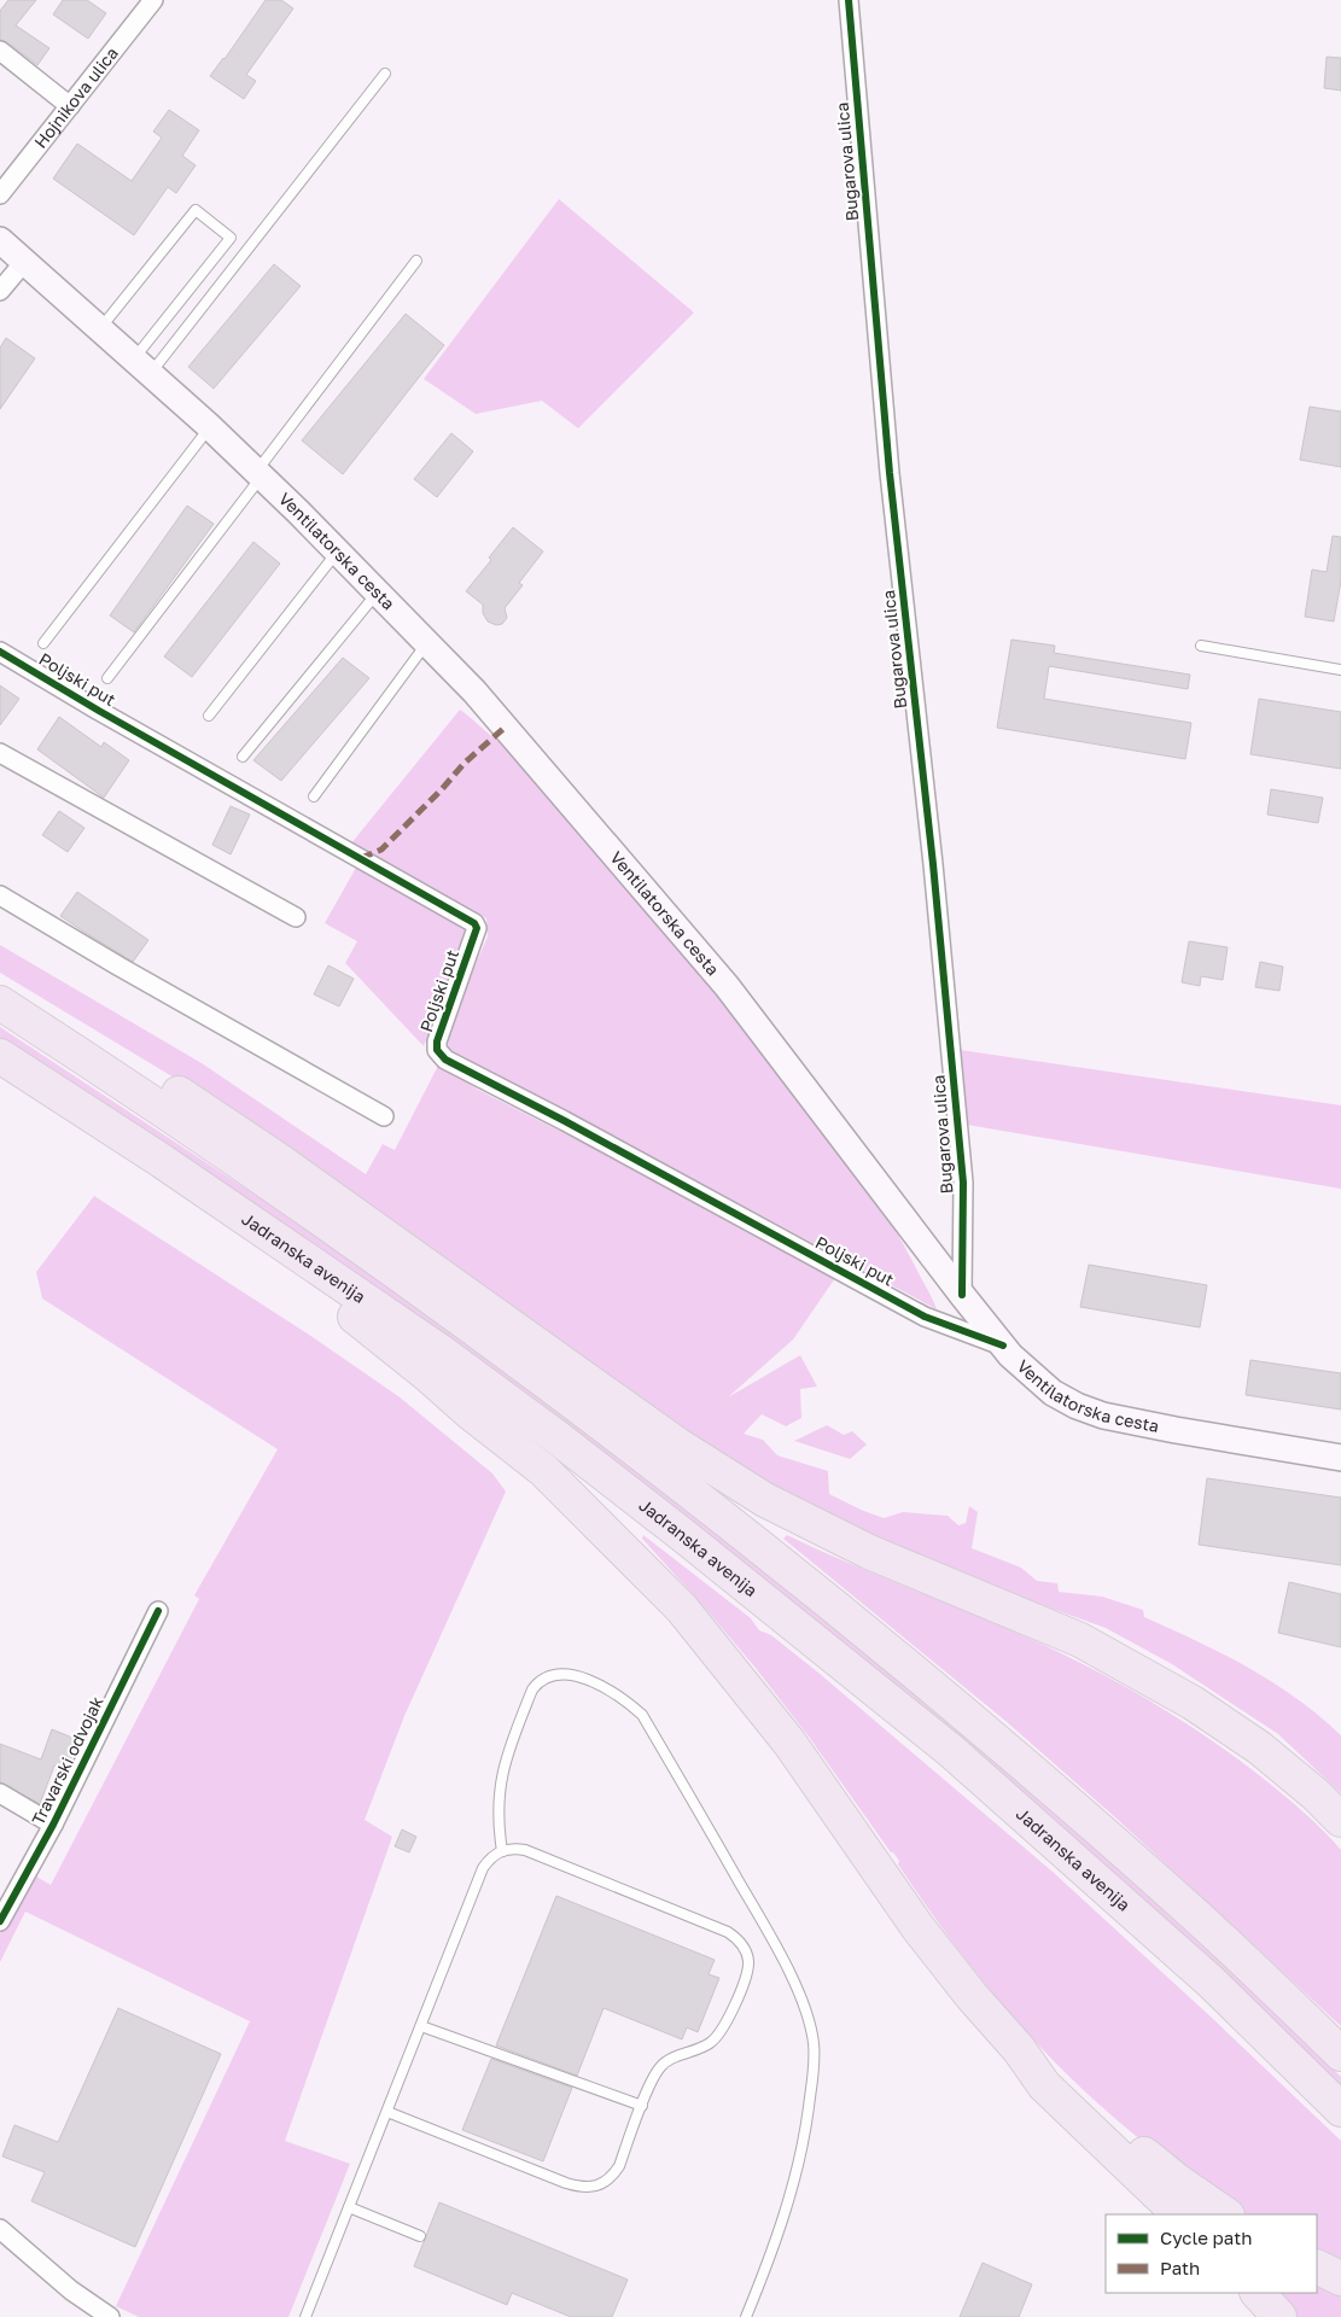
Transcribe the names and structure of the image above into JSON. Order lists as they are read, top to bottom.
{
  "streets": {
    "highway": ["Jadranska avenija"],
    "main road": ["Ventilatorska cesta"],
    "street": [
      "Hojnikova ulica",
      "Bugarova ulica",
      "Poljski put",
      "Travarski odvojak"
    ]
  },
  "crossings": [
    ["Bugarova ulica", "Ventilatorska cesta"],
    ["Ventilatorska cesta", "Poljski put"]
  ],
  "legend": ["Cycle path", "Path"]
}
